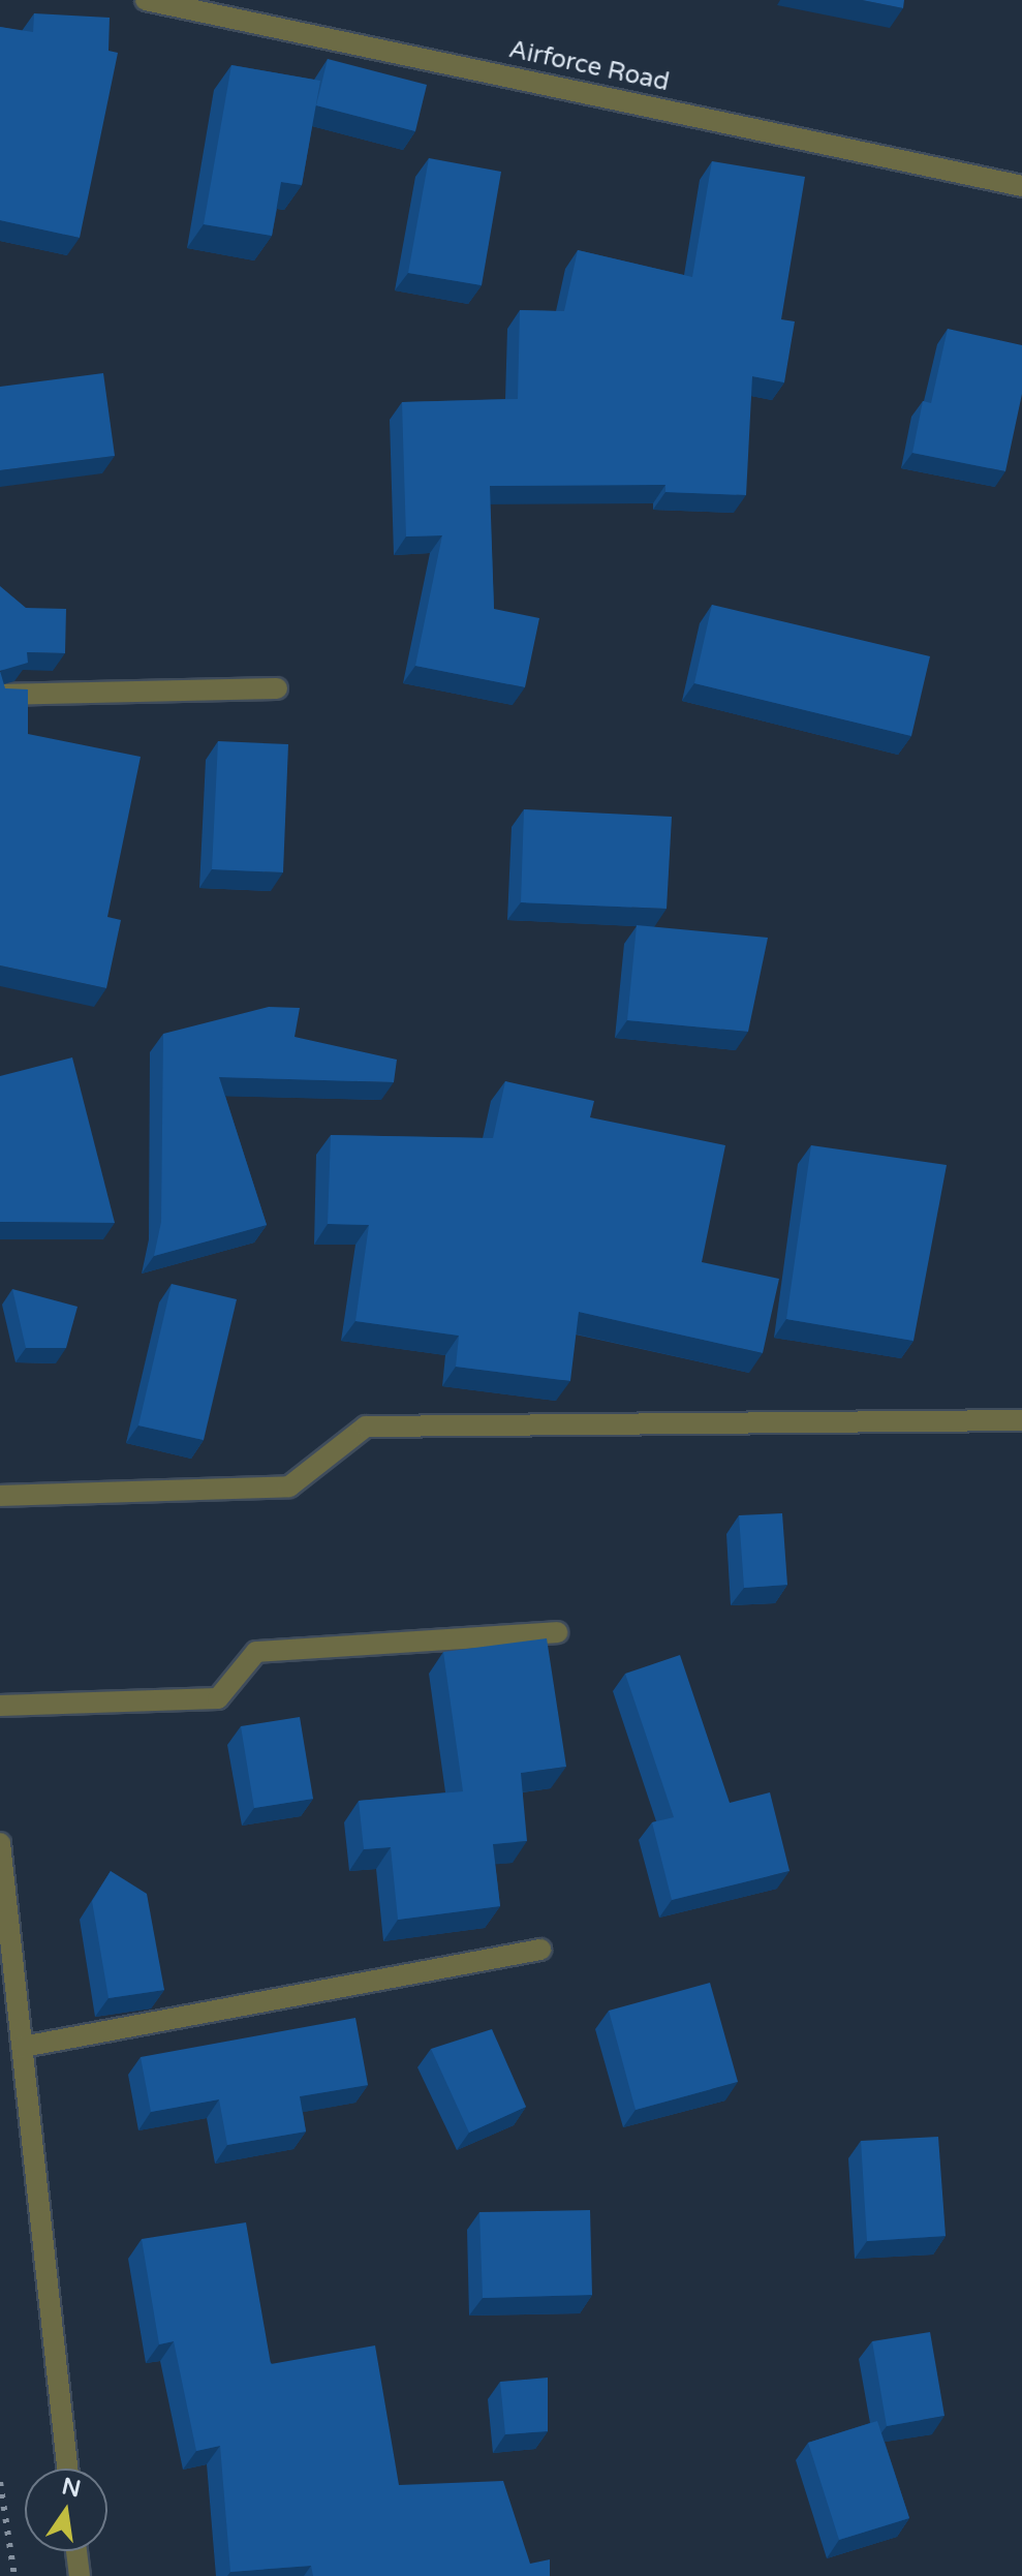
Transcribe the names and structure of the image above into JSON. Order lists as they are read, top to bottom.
{
  "streets": {
    "street": ["Airforce Road"]
  },
  "north": "top"
}
